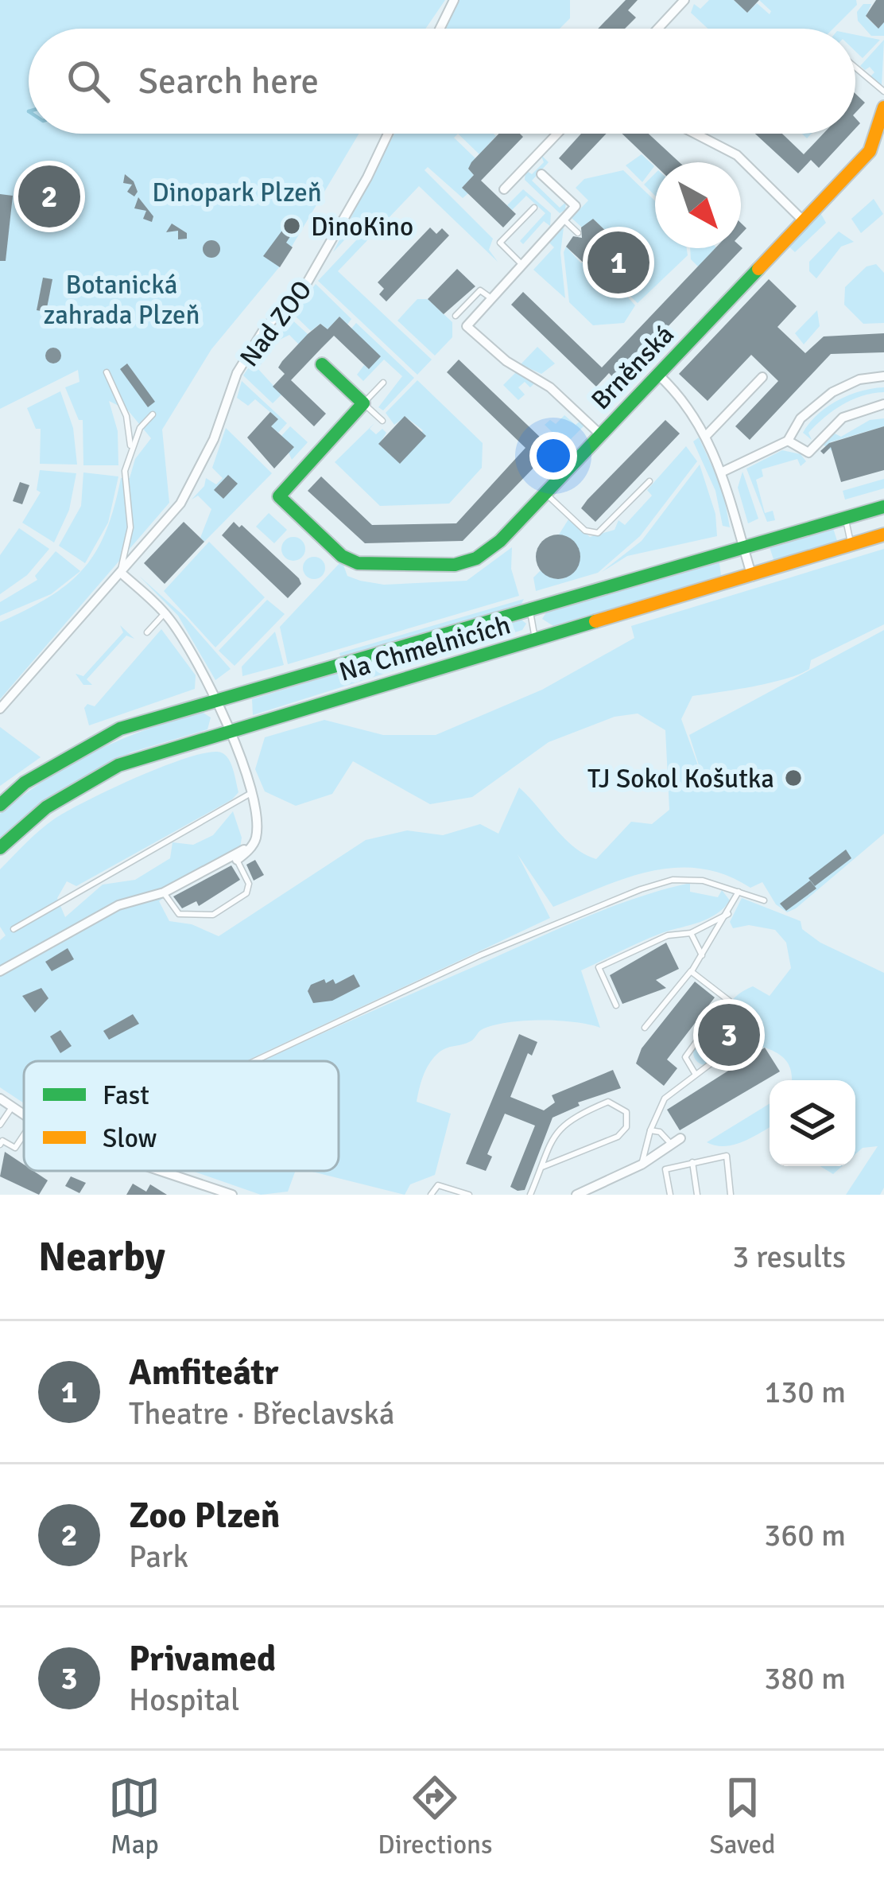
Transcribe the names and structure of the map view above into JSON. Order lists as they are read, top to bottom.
{
  "streets": {
    "street": ["Nad ZOO", "Brněnská", "Na Chmelnicích"]
  },
  "parks": ["Dinopark Plzeň", "Botanická zahrada Plzeň"],
  "places": ["DinoKino", "TJ Sokol Košutka"],
  "legend": ["Fast", "Slow"],
  "north": "bottom right",
  "page": {
    "search": "Search here",
    "pins": ["2", "1", "3"],
    "heading": ["Nearby", "3 results"],
    "list": [
      {
        "mark": "1",
        "name": "Amfiteátr",
        "note": "Theatre · Břeclavská",
        "value": "130 m"
      },
      {
        "mark": "2",
        "name": "Zoo Plzeň",
        "note": "Park",
        "value": "360 m"
      },
      {
        "mark": "3",
        "name": "Privamed",
        "note": "Hospital",
        "value": "380 m"
      }
    ],
    "nav": ["Map", "Directions", "Saved"]
  }
}
